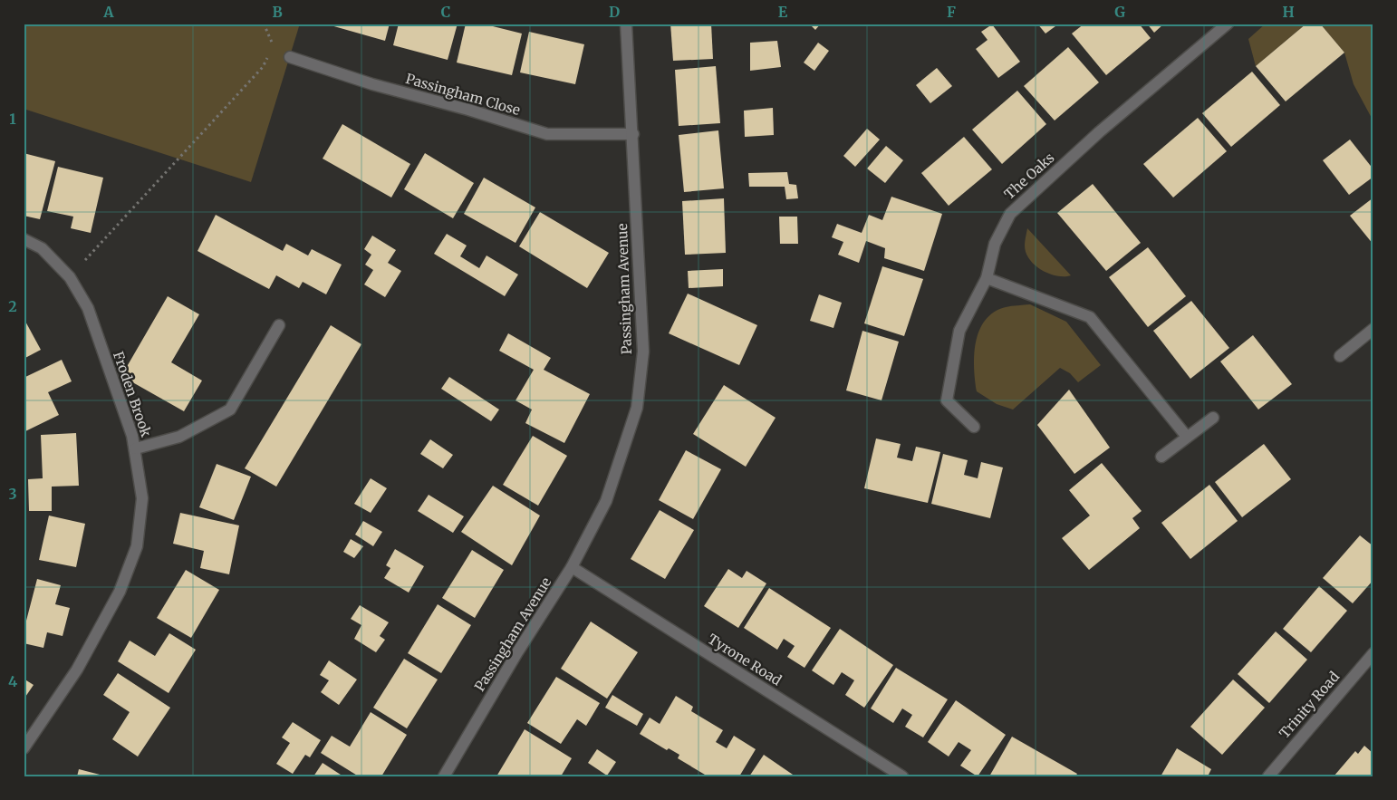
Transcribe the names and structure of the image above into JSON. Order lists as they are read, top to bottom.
{
  "streets": {
    "street": [
      "Passingham Close",
      "The Oaks",
      "Passingham Avenue",
      "Froden Brook",
      "Tyrone Road",
      "Trinity Road"
    ]
  },
  "crossings": [
    ["Passingham Close", "Passingham Avenue"],
    ["Passingham Avenue", "Tyrone Road"]
  ],
  "grid": {
    "columns": [
      "A",
      "B",
      "C",
      "D",
      "E",
      "F",
      "G",
      "H"
    ],
    "rows": [
      "1",
      "2",
      "3",
      "4"
    ]
  }
}
